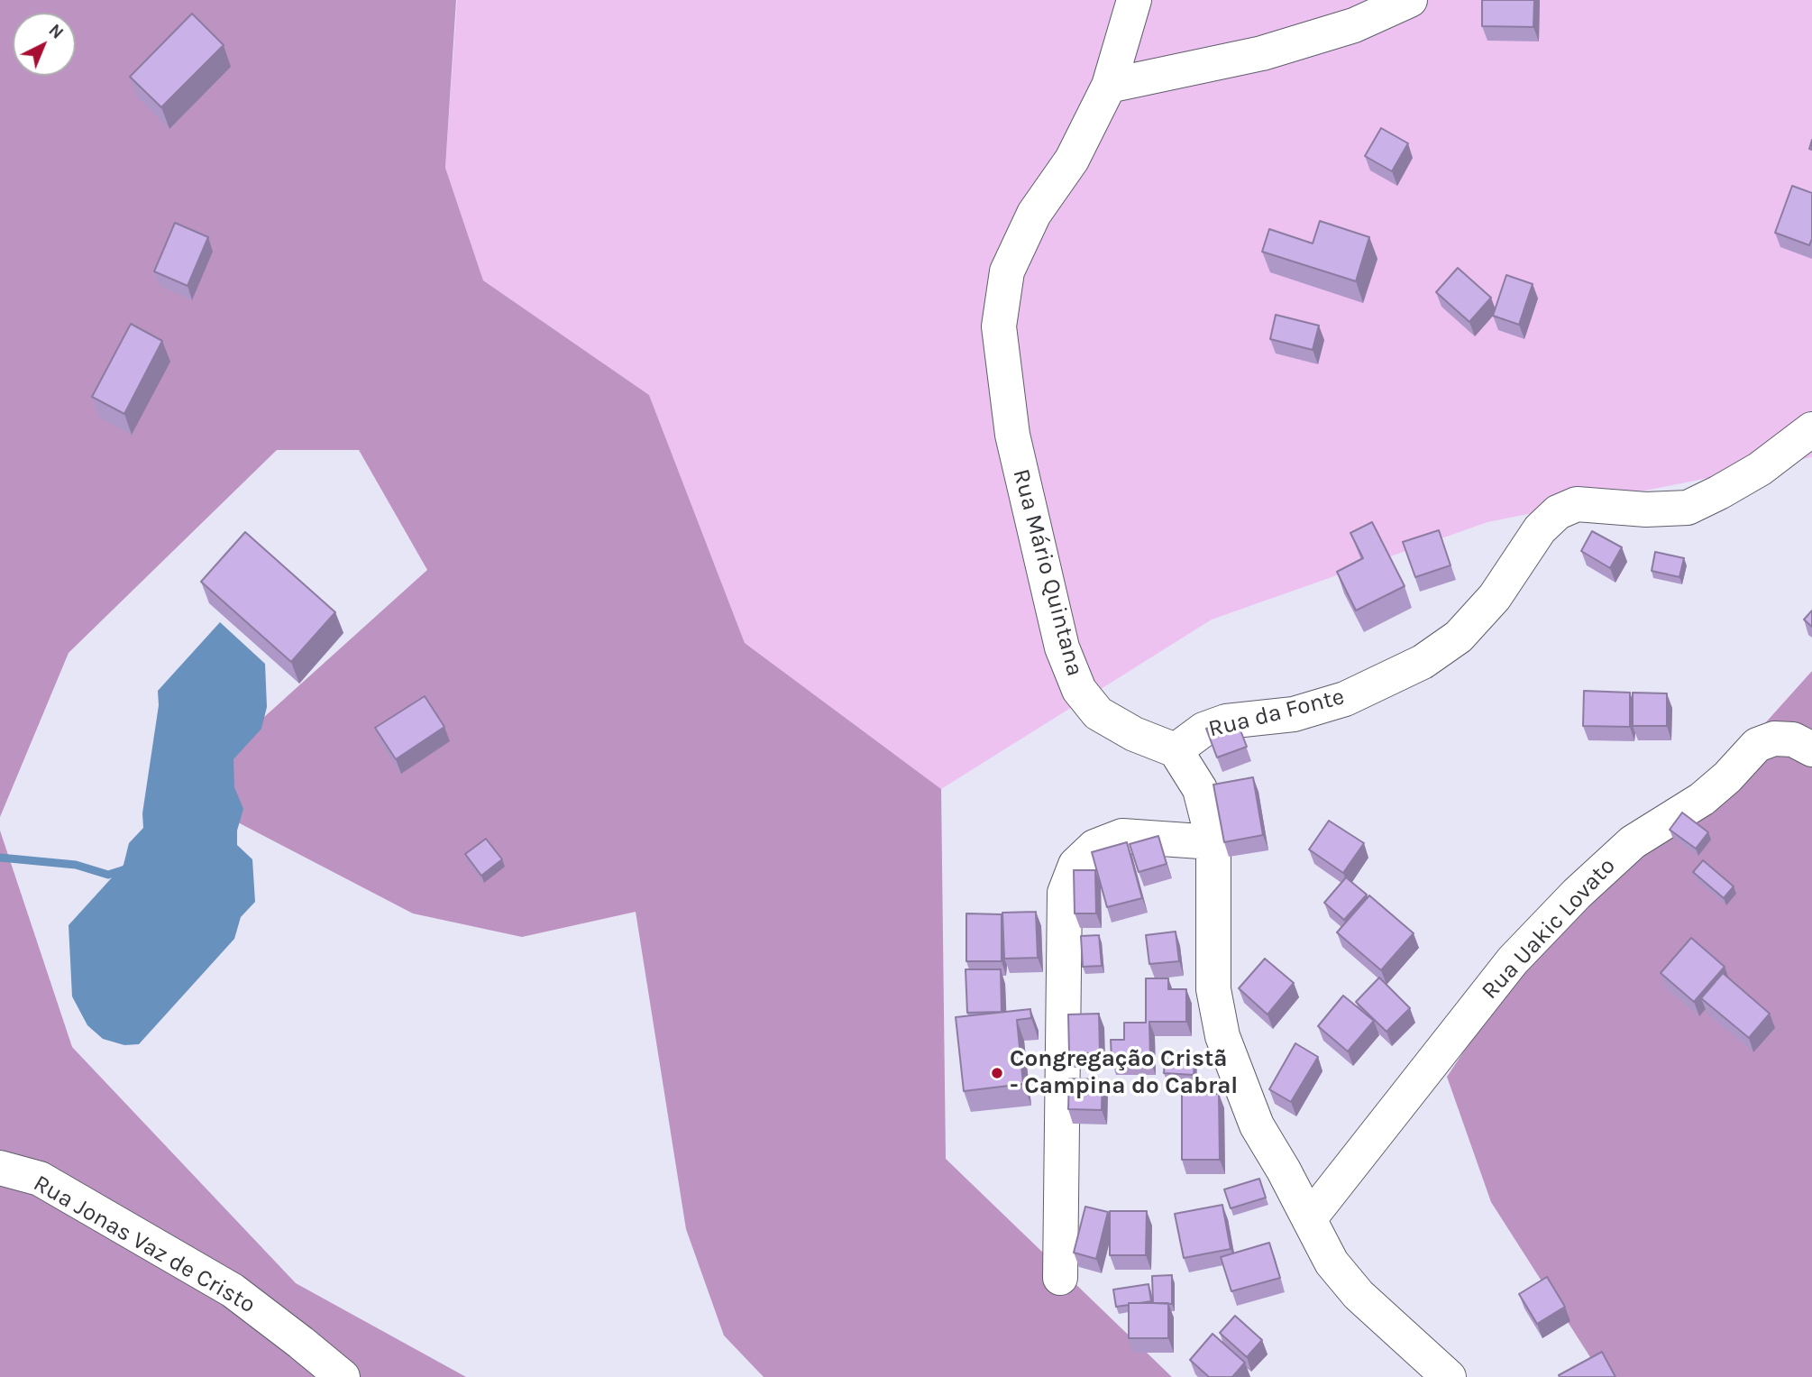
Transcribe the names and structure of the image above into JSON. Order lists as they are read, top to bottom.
{
  "streets": {
    "street": [
      "Rua Mário Quintana",
      "Rua da Fonte",
      "Rua Uakic Lovato",
      "Rua Jonas Vaz de Cristo"
    ]
  },
  "crossings": [
    ["Rua Mário Quintana", "Rua da Fonte"]
  ],
  "places": ["Congregação Cristã - Campina do Cabral"],
  "north": "top right"
}
